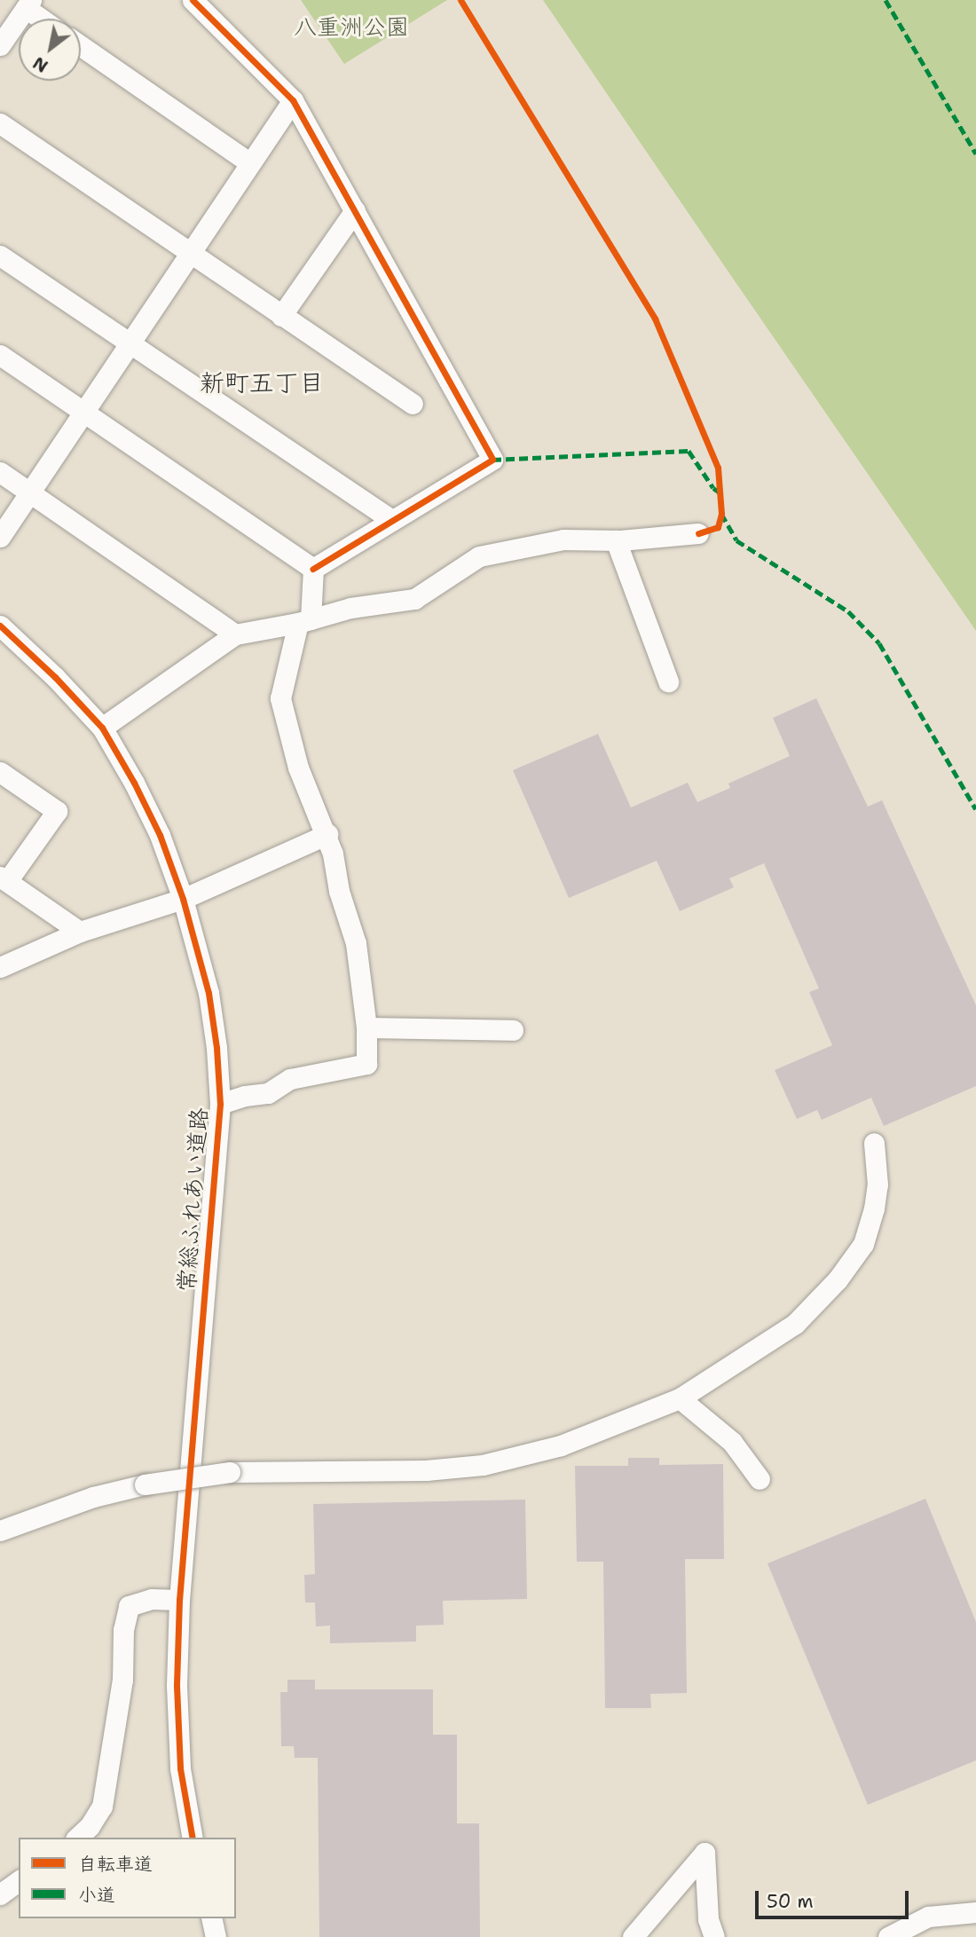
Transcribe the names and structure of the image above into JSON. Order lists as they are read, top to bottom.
{
  "streets": {
    "street": ["常総ふれあい道路"]
  },
  "districts": ["新町五丁目"],
  "parks": ["八重洲公園"],
  "legend": ["自転車道", "小道"],
  "scale_bar": "50 m",
  "north": "bottom left"
}
